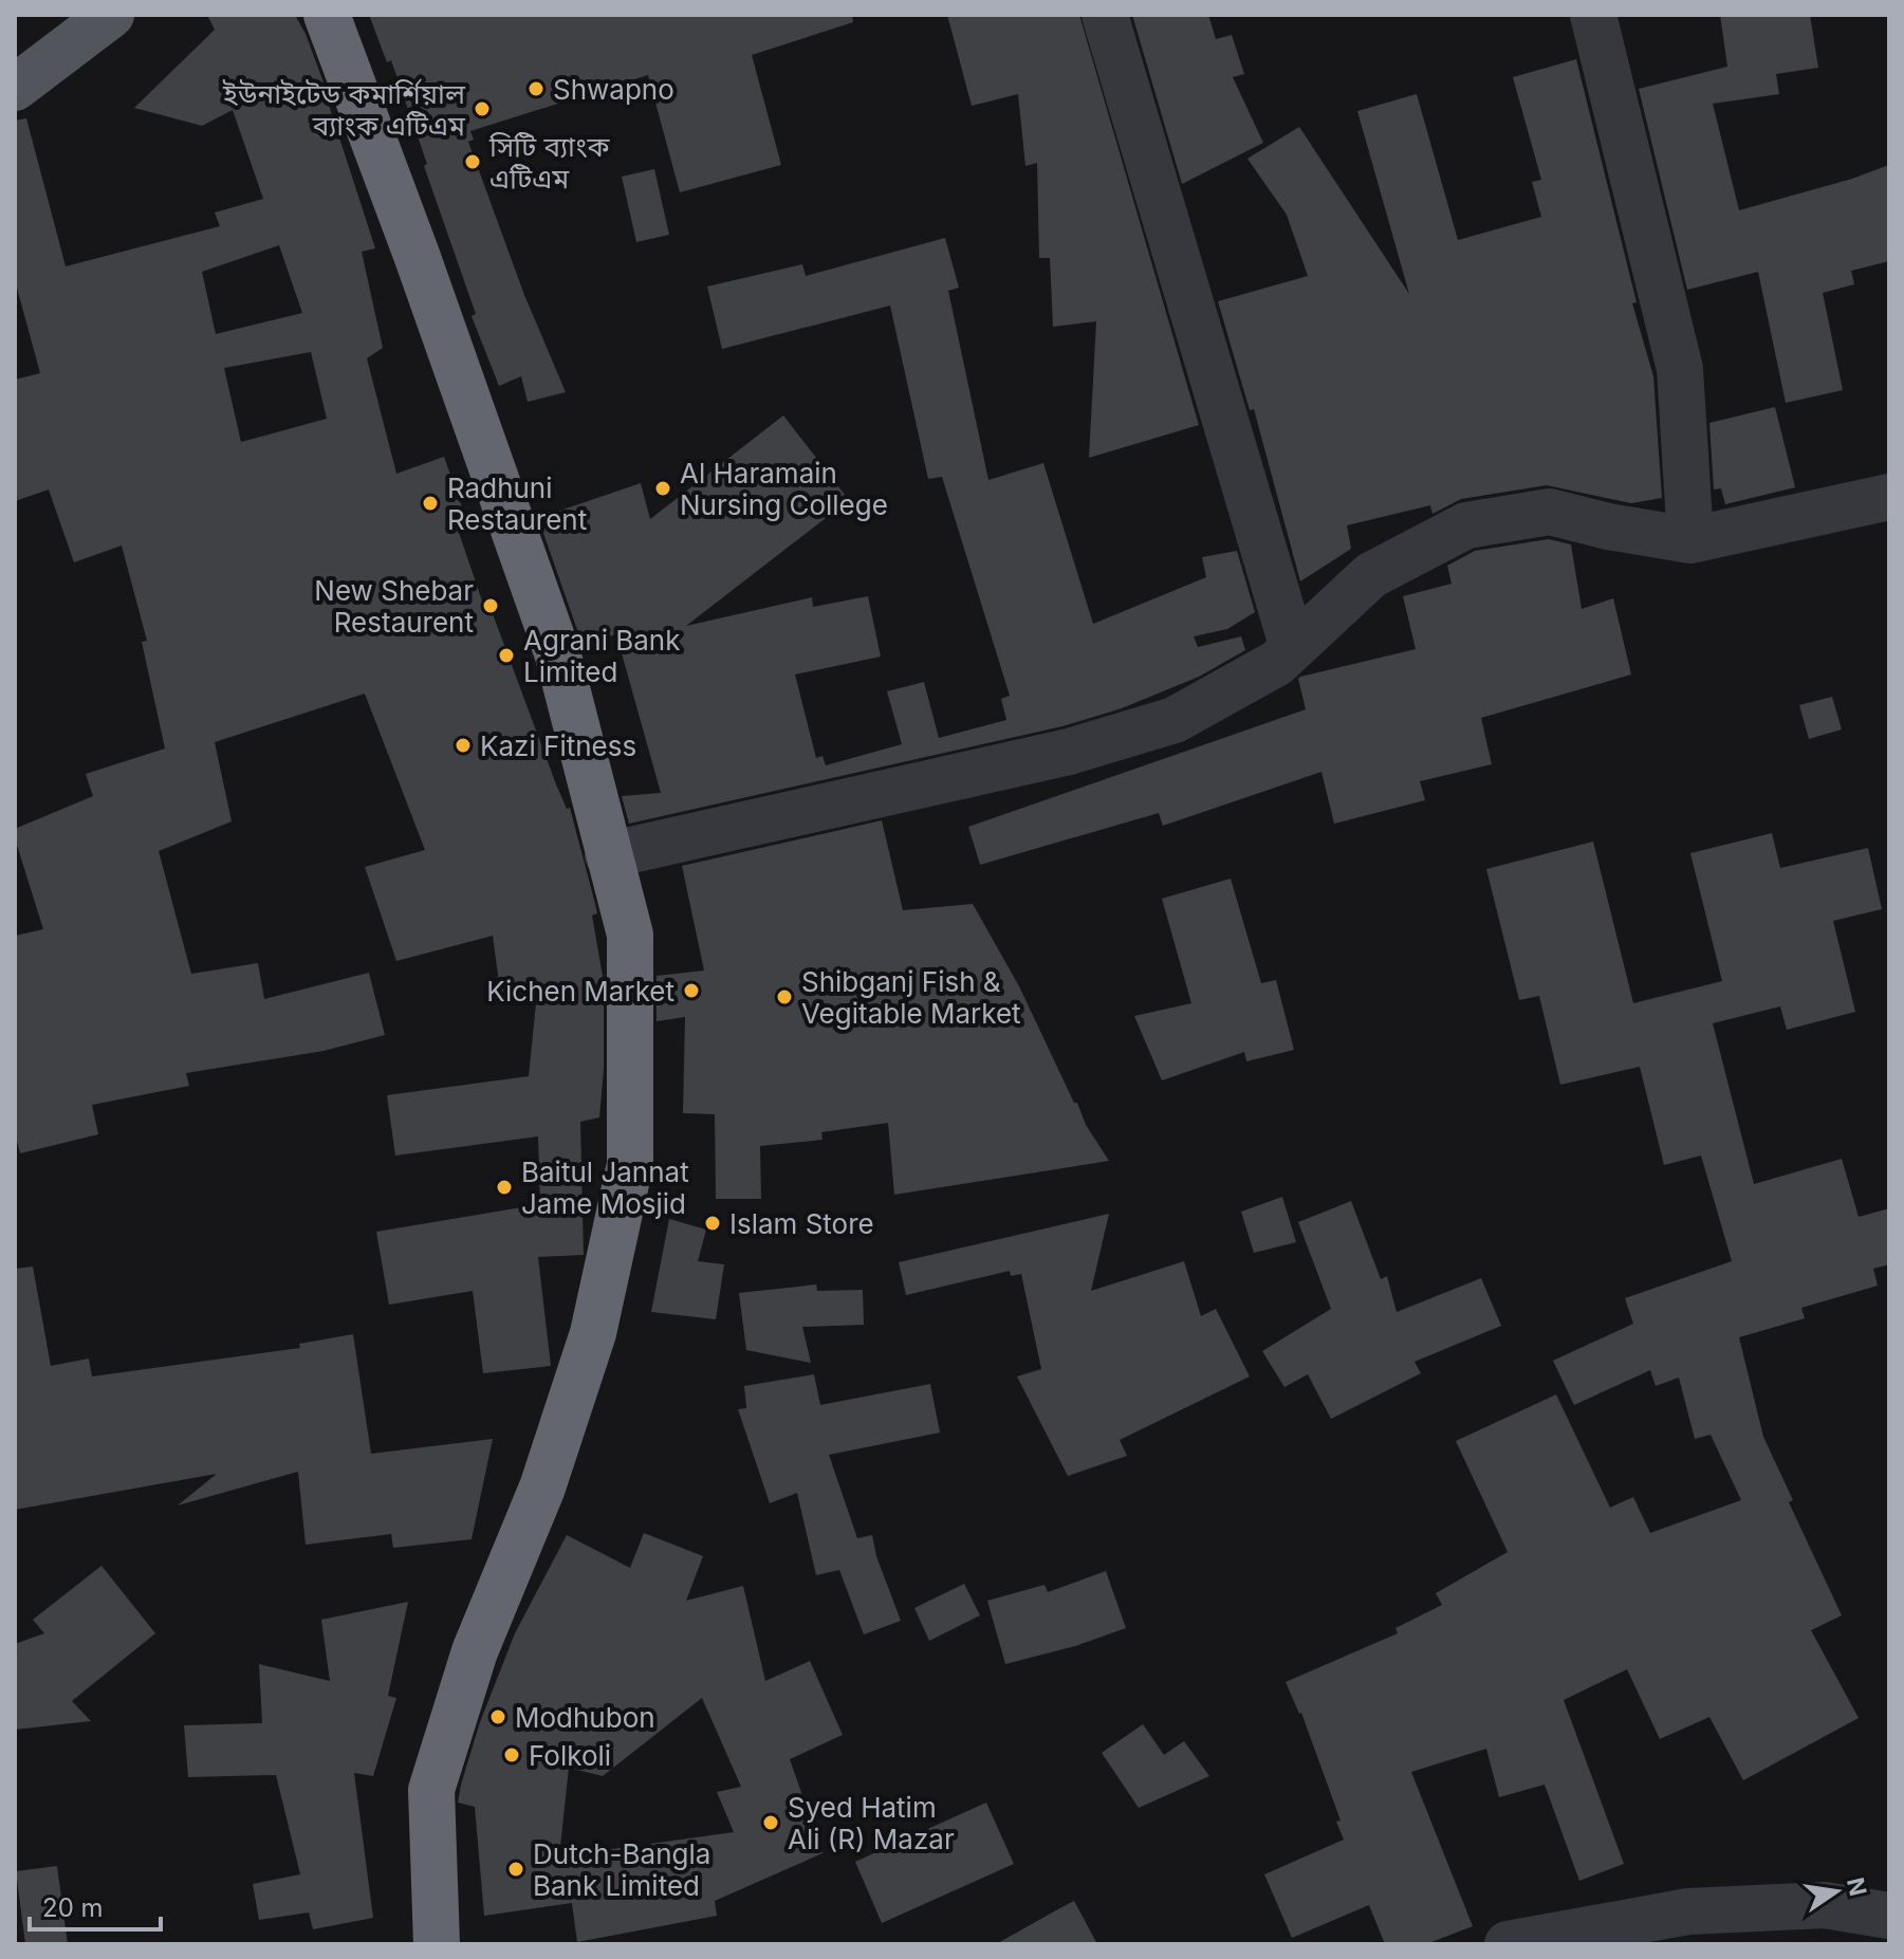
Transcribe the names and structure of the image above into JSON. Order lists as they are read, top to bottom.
{
  "places": [
    "Shwapno",
    "ইউনাইটেড কমার্শিয়াল ব্যাংক এটিএম",
    "সিটি ব্যাংক এটিএম",
    "Al Haramain Nursing College",
    "Radhuni Restaurent",
    "New Shebar Restaurent",
    "Agrani Bank Limited",
    "Kazi Fitness",
    "Kichen Market",
    "Shibganj Fish & Vegitable Market",
    "Baitul Jannat Jame Mosjid",
    "Islam Store",
    "Modhubon",
    "Folkoli",
    "Syed Hatim Ali (R) Mazar",
    "Dutch-Bangla Bank Limited"
  ],
  "scale_bar": "20 m",
  "north": "right"
}
